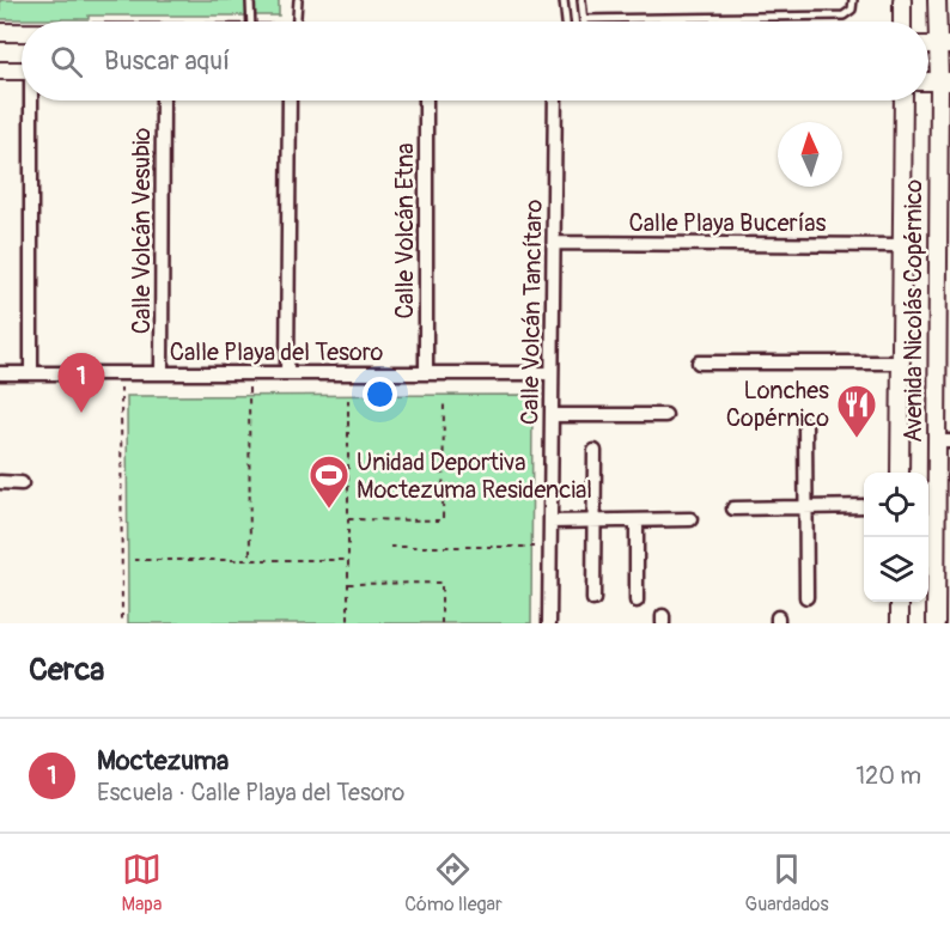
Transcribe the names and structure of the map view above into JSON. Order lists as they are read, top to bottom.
{
  "streets": {
    "street": [
      "Calle Playa Bucerías",
      "Calle Volcán Vesubio",
      "Calle Volcán Etna",
      "Avenida Nicolás Copérnico",
      "Calle Volcán Tancítaro",
      "Calle Playa del Tesoro"
    ]
  },
  "crossings": [
    ["Calle Playa Bucerías", "Avenida Nicolás Copérnico"],
    ["Calle Playa Bucerías", "Calle Volcán Tancítaro"],
    ["Calle Volcán Vesubio", "Calle Playa del Tesoro"],
    ["Calle Volcán Etna", "Calle Playa del Tesoro"],
    ["Calle Volcán Tancítaro", "Calle Playa del Tesoro"]
  ],
  "places": {
    "restaurant": ["Lonches Copérnico"],
    "sports": ["Unidad Deportiva Moctezuma Residencial"]
  },
  "north": "top",
  "page": {
    "search": "Buscar aquí",
    "pins": "1",
    "heading": "Cerca",
    "list": [
      {
        "mark": "1",
        "name": "Moctezuma",
        "note": "Escuela · Calle Playa del Tesoro",
        "value": "120 m"
      }
    ],
    "nav": ["Mapa", "Cómo llegar", "Guardados"]
  }
}
